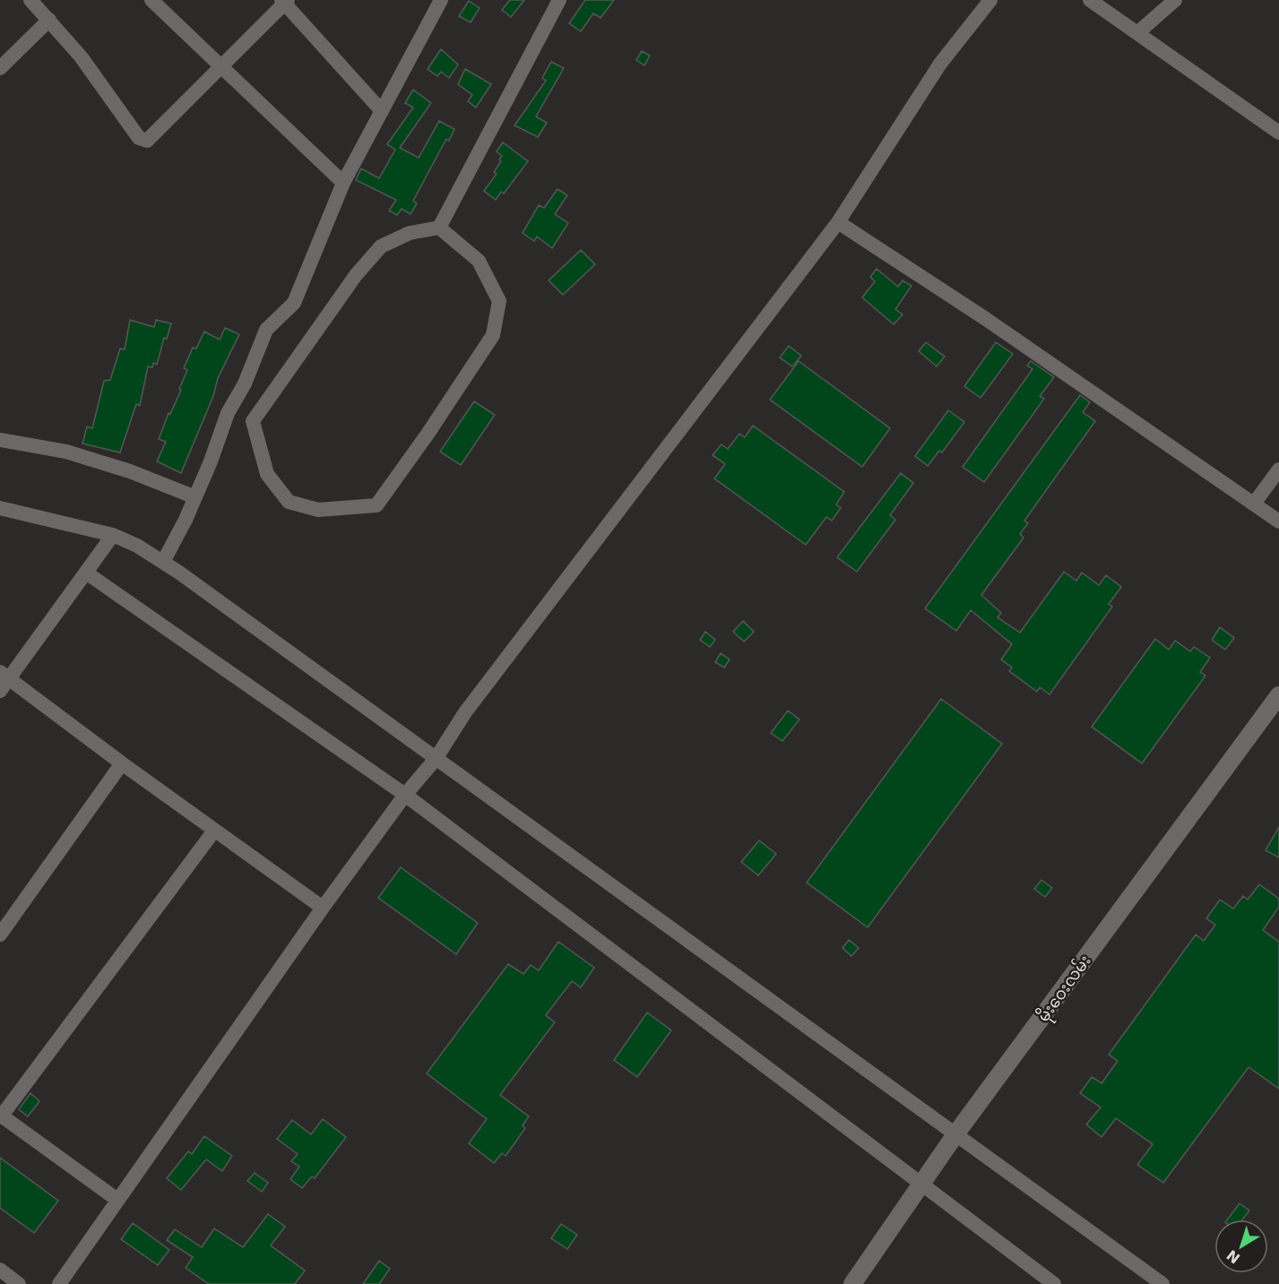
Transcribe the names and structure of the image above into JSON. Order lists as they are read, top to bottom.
{
  "streets": {
    "street": ["မိုးဝေးလမ်း"]
  },
  "north": "bottom left"
}
